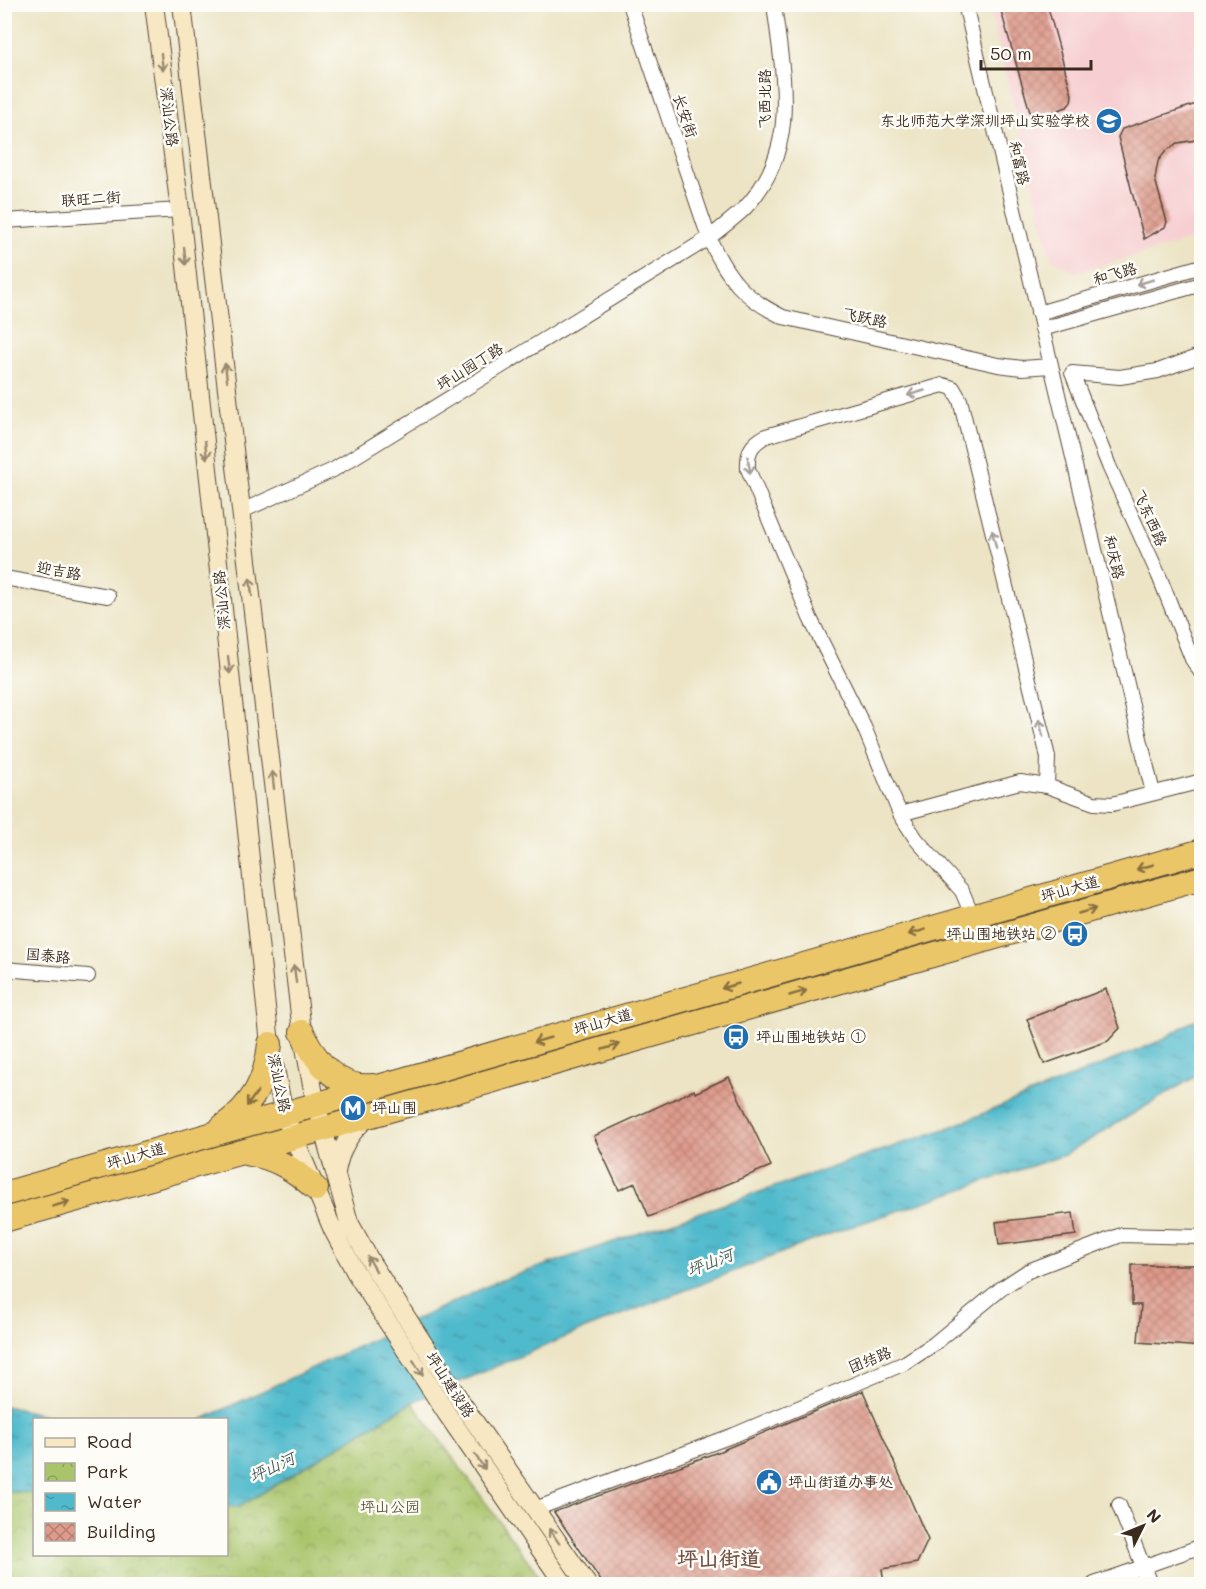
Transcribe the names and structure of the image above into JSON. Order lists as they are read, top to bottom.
{
  "streets": {
    "highway": ["坪山大道"],
    "main road": ["深汕公路", "坪山建设路"],
    "street": [
      "飞西北路",
      "长安街",
      "和富路",
      "联旺二街",
      "和飞路",
      "飞跃路",
      "坪山园丁路",
      "飞东西路",
      "和庆路",
      "迎吉路",
      "国泰路",
      "团结路"
    ]
  },
  "crossings": [
    ["飞西北路", "长安街"],
    ["飞西北路", "飞跃路"],
    ["飞西北路", "坪山园丁路"],
    ["长安街", "飞跃路"],
    ["长安街", "坪山园丁路"],
    ["深汕公路", "联旺二街"],
    ["深汕公路", "坪山园丁路"],
    ["深汕公路", "坪山大道"],
    ["深汕公路", "坪山建设路"],
    ["和富路", "和飞路"],
    ["和富路", "和庆路"],
    ["飞跃路", "坪山园丁路"],
    ["飞跃路", "和庆路"],
    ["团结路", "坪山建设路"]
  ],
  "districts": ["坪山街道"],
  "water": ["坪山河"],
  "parks": ["坪山公园"],
  "places": {
    "school or university": ["东北师范大学深圳坪山实验学校"],
    "bus stop": ["坪山围地铁站 ②", "坪山围地铁站 ①"],
    "metro station": ["坪山围"],
    "public building": ["坪山街道办事处"]
  },
  "legend": [
    "Road",
    "Park",
    "Water",
    "Building"
  ],
  "scale_bar": "50 m",
  "north": "top right"
}
